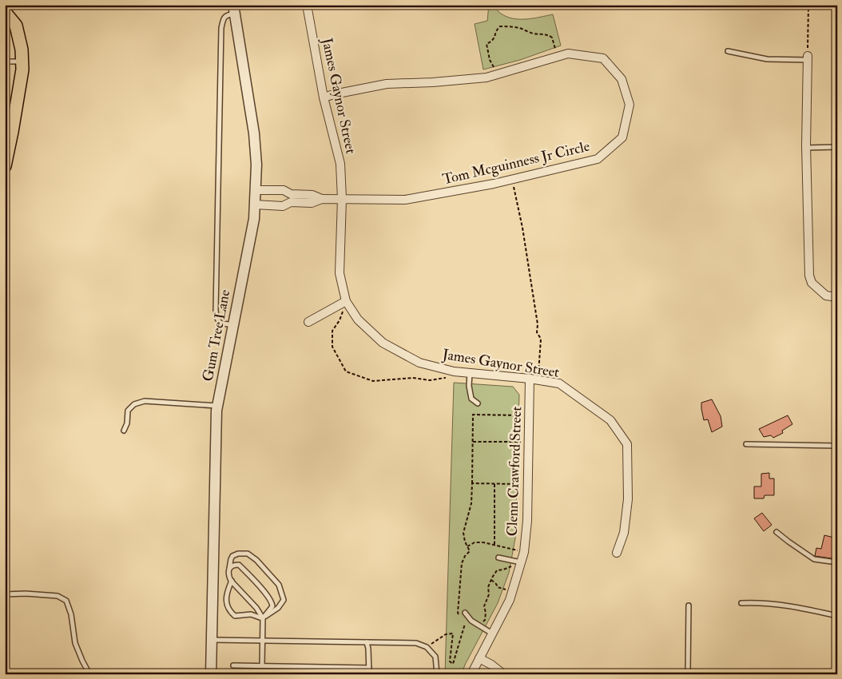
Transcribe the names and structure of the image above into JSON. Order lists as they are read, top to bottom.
{
  "streets": {
    "street": [
      "James Gaynor Street",
      "Tom Mcguinness Jr Circle",
      "Gum Tree Lane",
      "Clenn Crawford Street"
    ]
  },
  "crossings": [
    ["James Gaynor Street", "Tom Mcguinness Jr Circle"],
    ["James Gaynor Street", "Clenn Crawford Street"],
    ["Tom Mcguinness Jr Circle", "Gum Tree Lane"]
  ]
}
